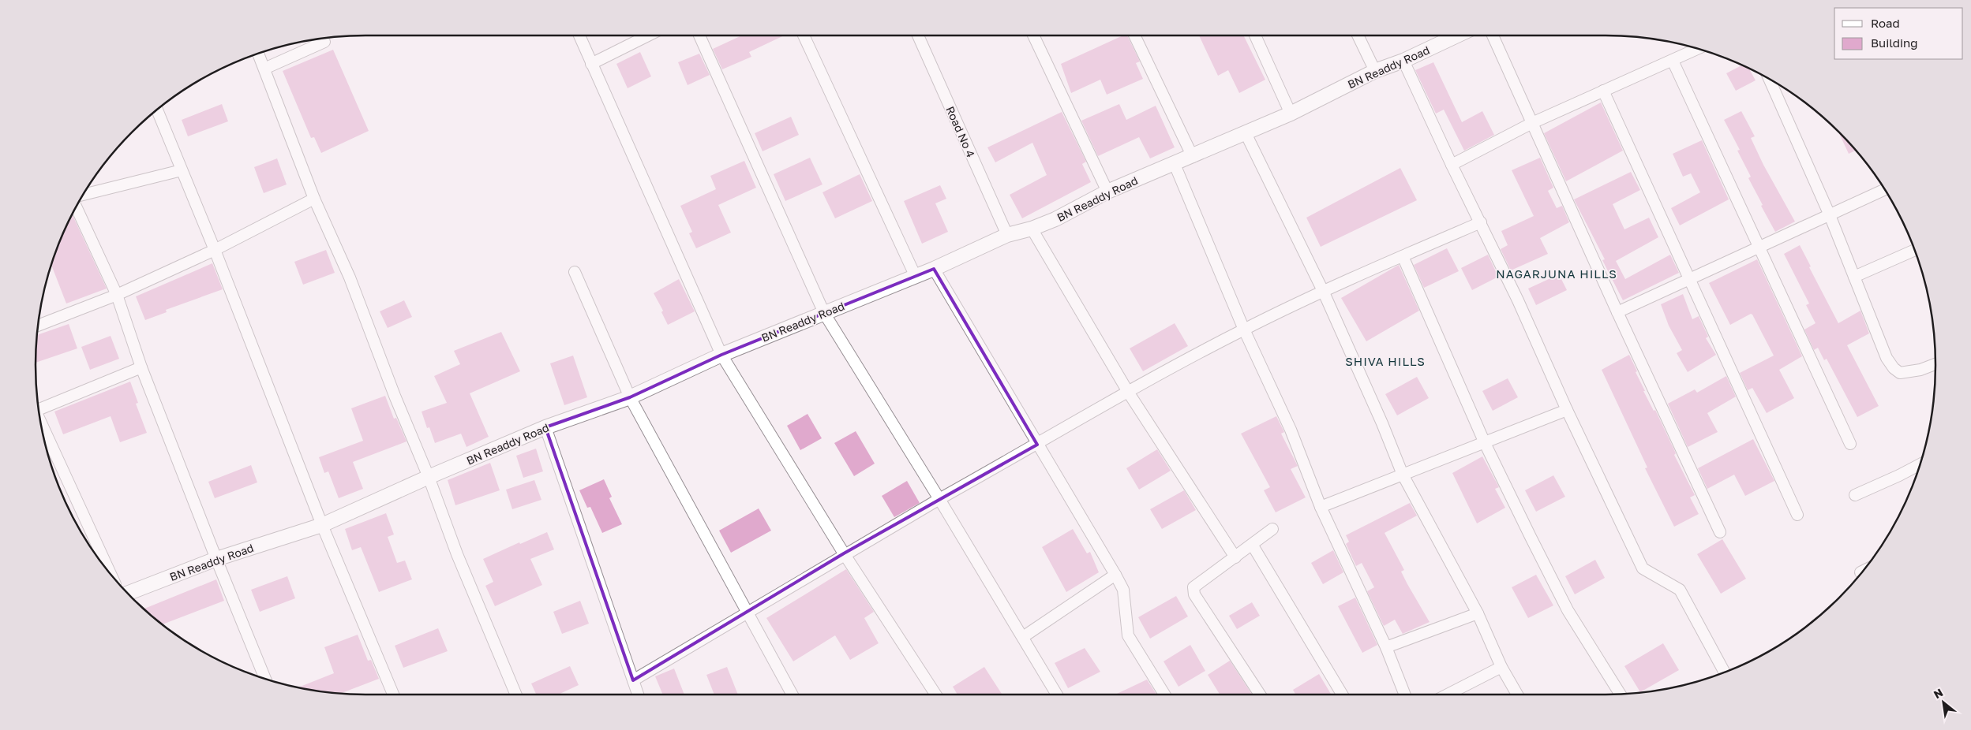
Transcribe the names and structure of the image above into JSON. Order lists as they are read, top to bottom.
{
  "streets": {
    "street": ["BN Readdy Road", "Road No 4"]
  },
  "crossings": [
    ["BN Readdy Road", "Road No 4"]
  ],
  "districts": ["NAGARJUNA HILLS", "SHIVA HILLS"],
  "legend": ["Road", "Building"],
  "north": "top left"
}
